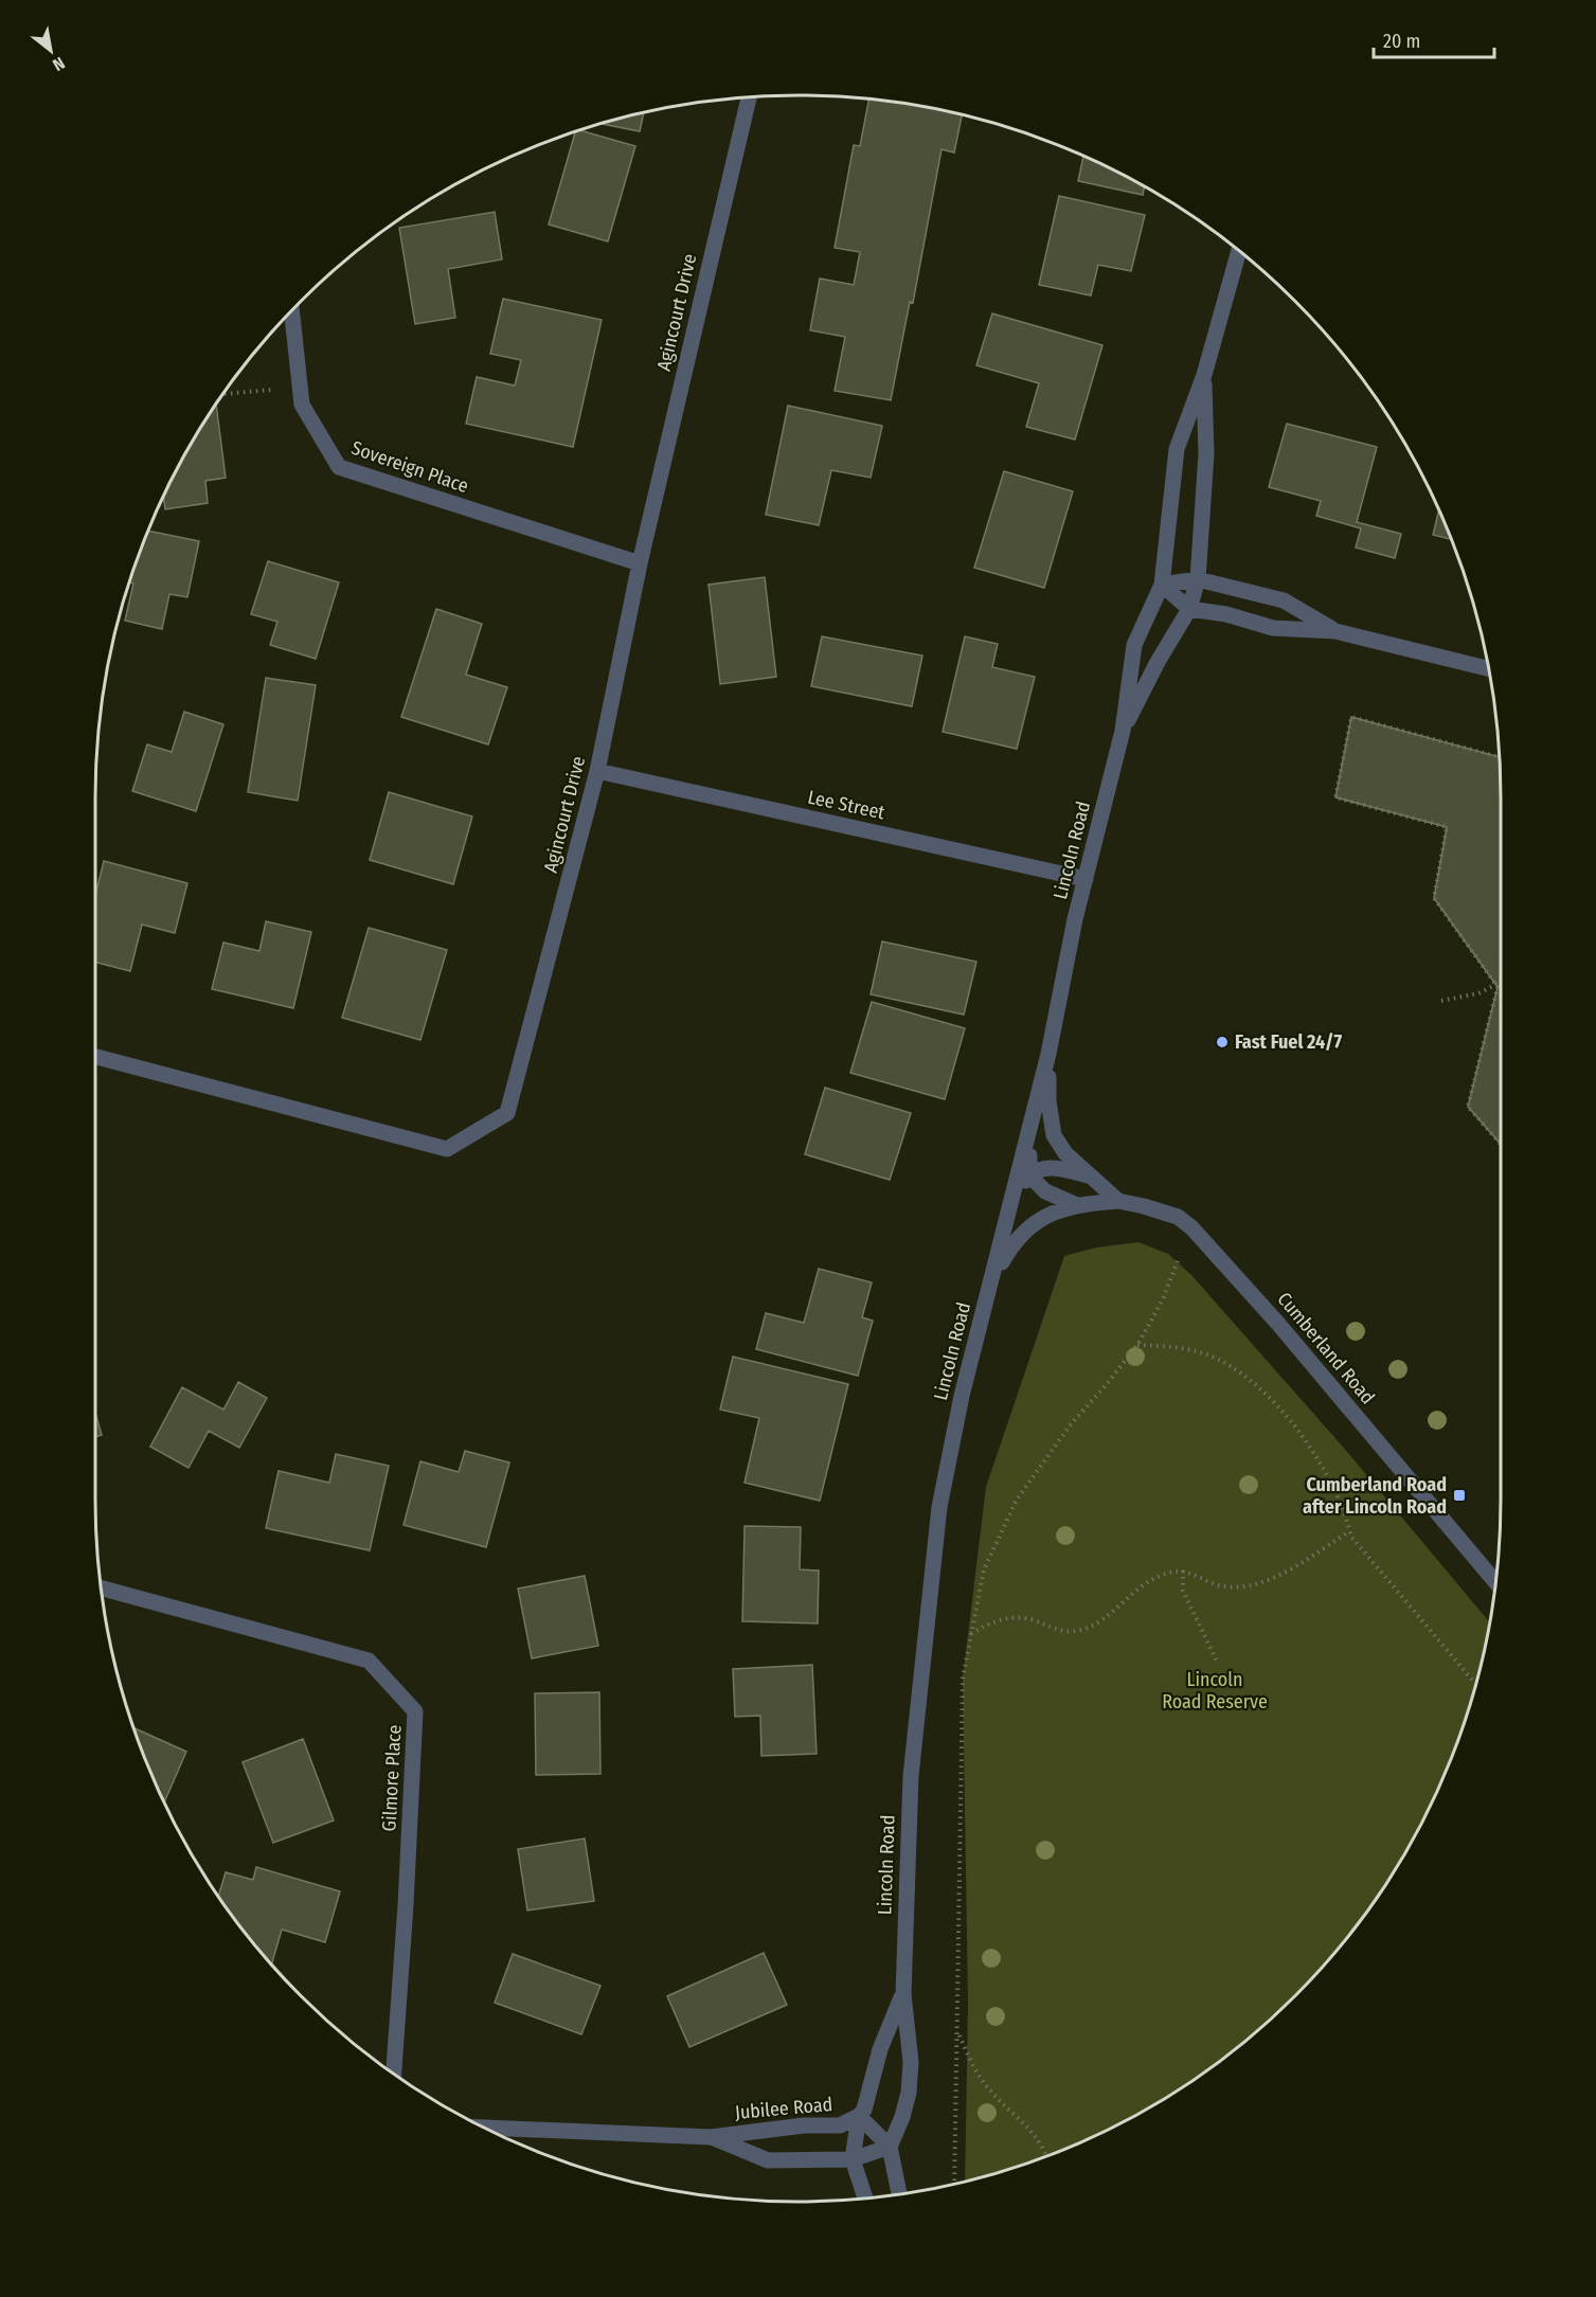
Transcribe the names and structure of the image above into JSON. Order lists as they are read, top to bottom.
{
  "streets": {
    "street": [
      "Agincourt Drive",
      "Sovereign Place",
      "Lee Street",
      "Lincoln Road",
      "Cumberland Road",
      "Gilmore Place",
      "Jubilee Road"
    ]
  },
  "crossings": [
    ["Agincourt Drive", "Sovereign Place"],
    ["Agincourt Drive", "Lee Street"],
    ["Lee Street", "Lincoln Road"],
    ["Lincoln Road", "Cumberland Road"],
    ["Lincoln Road", "Jubilee Road"]
  ],
  "parks": ["Lincoln Road Reserve"],
  "places": {
    "other": ["Fast Fuel 24/7"],
    "transit": ["Cumberland Road after Lincoln Road"]
  },
  "scale_bar": "20 m",
  "north": "bottom right"
}
